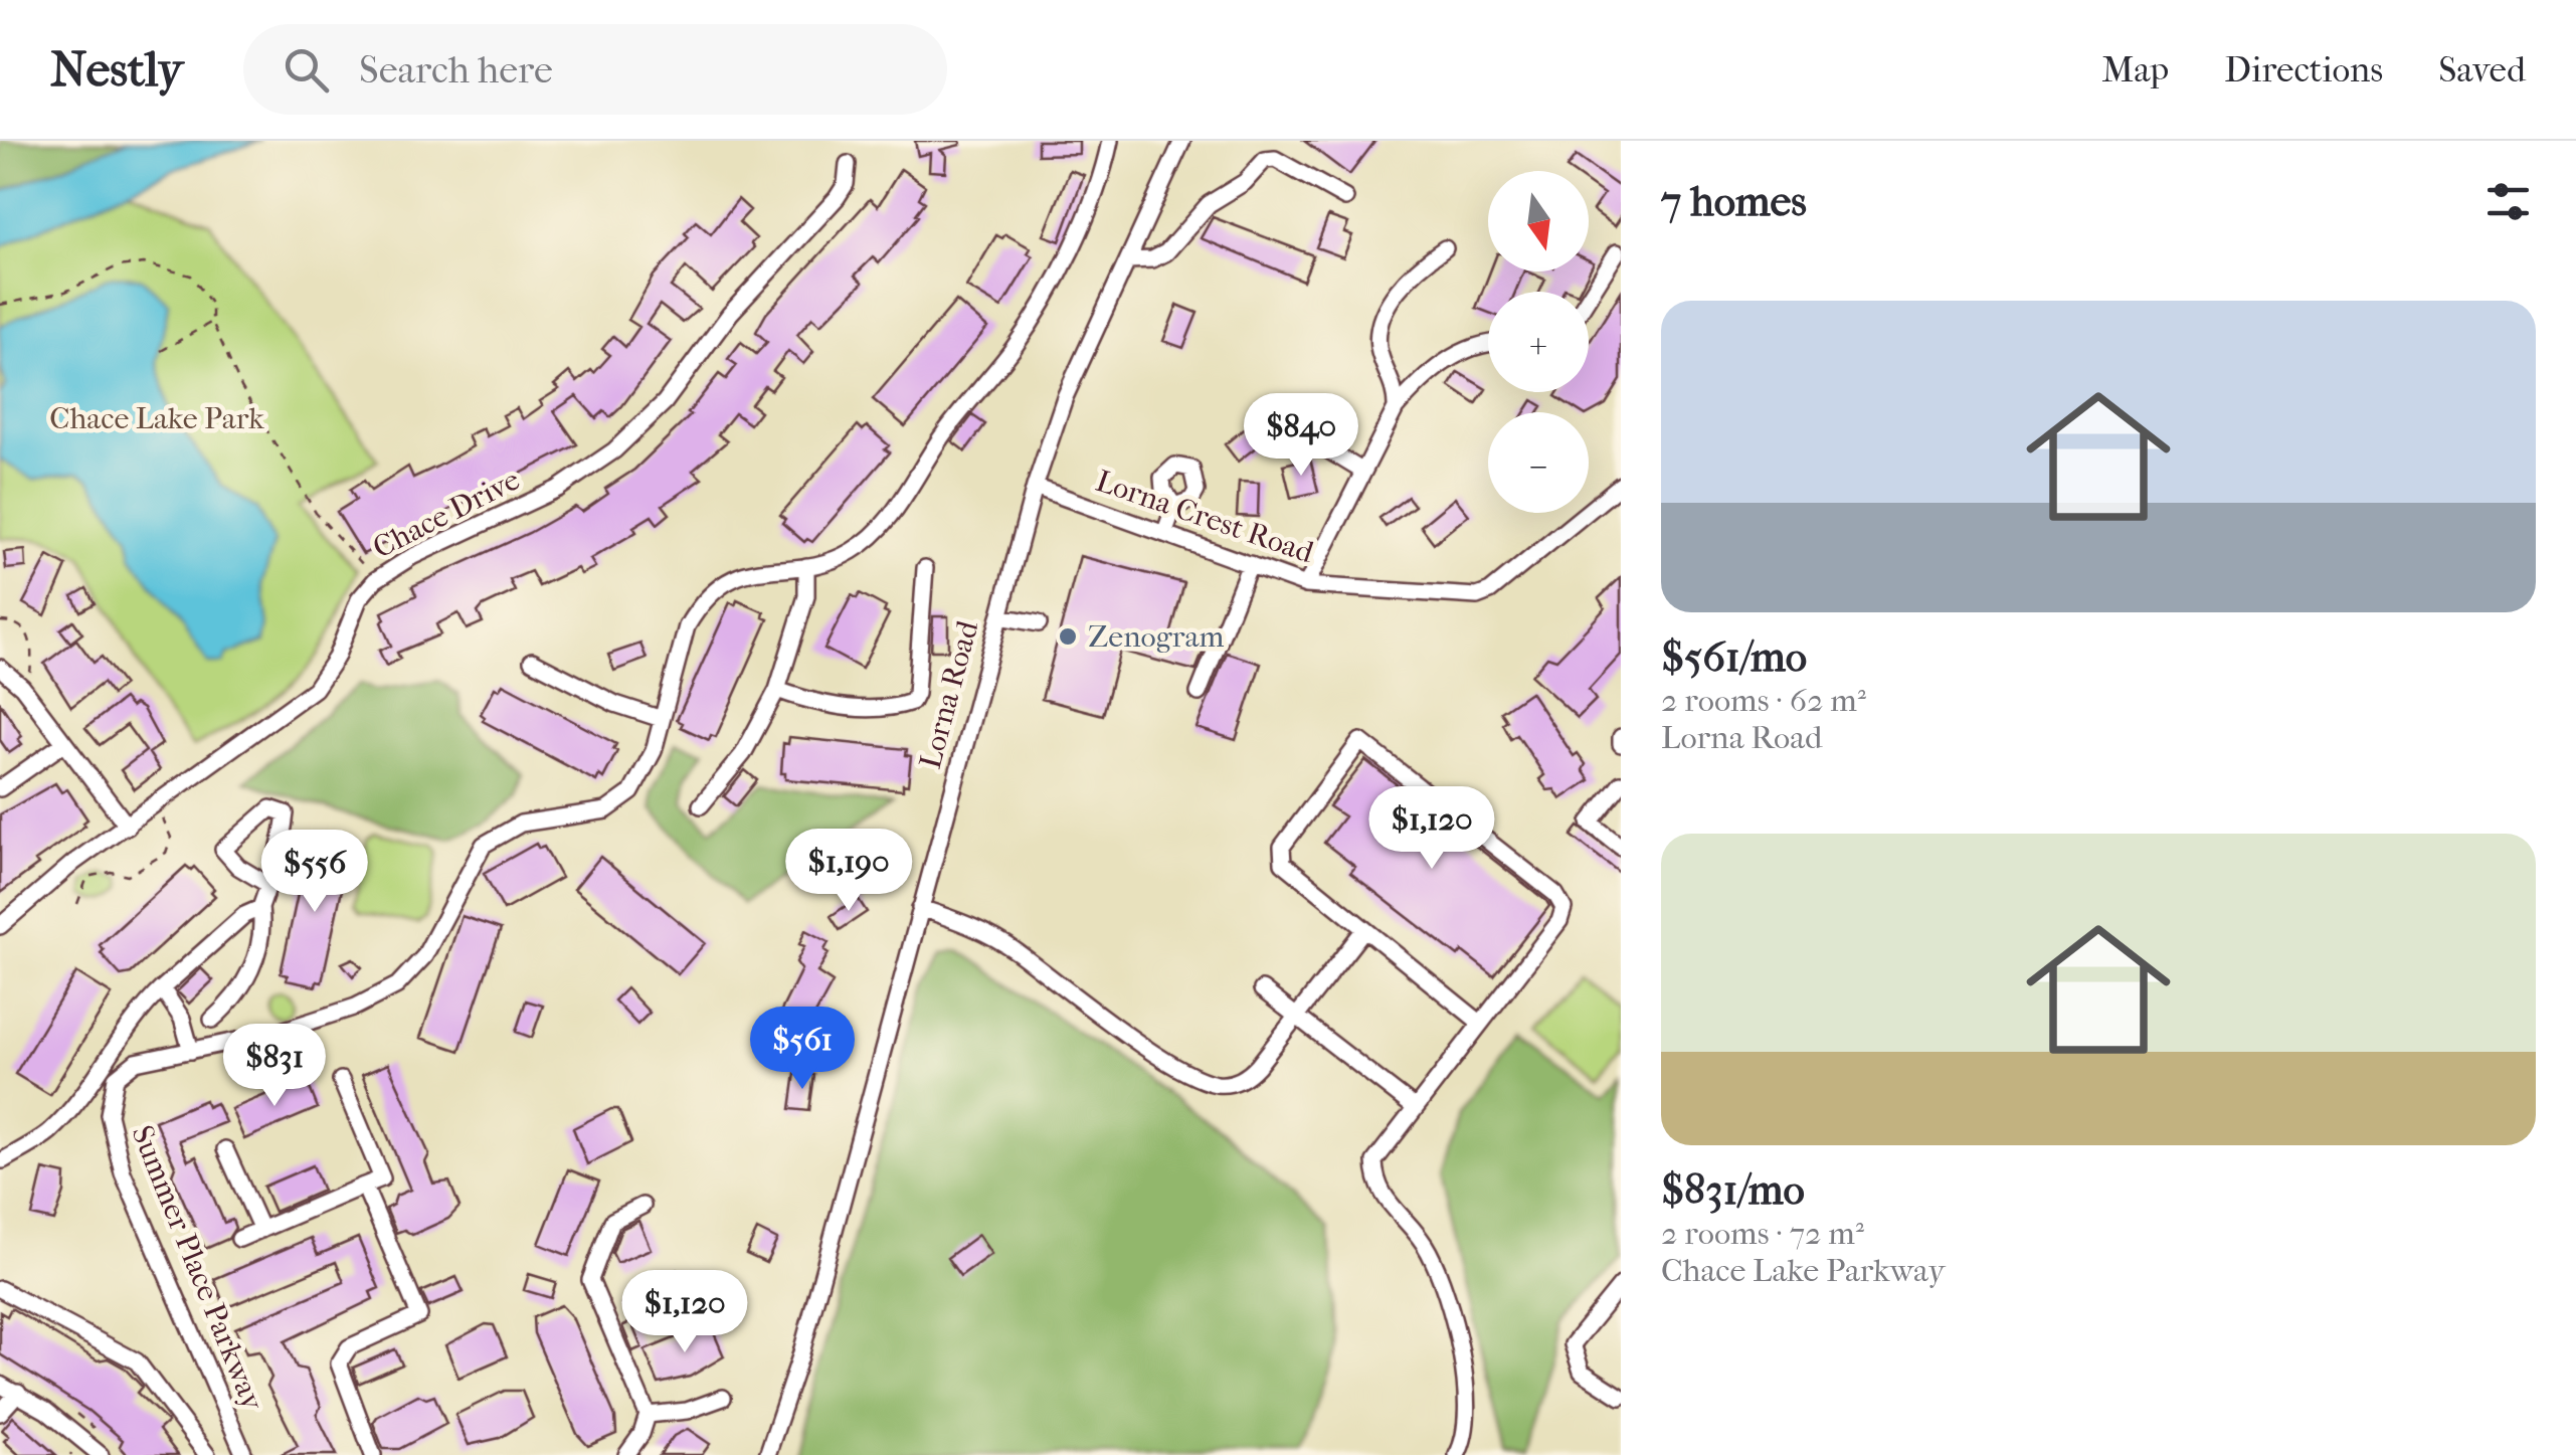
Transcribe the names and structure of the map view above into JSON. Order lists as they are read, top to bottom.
{
  "streets": {
    "street": [
      "Chace Drive",
      "Lorna Crest Road",
      "Lorna Road",
      "Summer Place Parkway"
    ]
  },
  "crossings": [
    ["Lorna Crest Road", "Lorna Road"]
  ],
  "parks": ["Chace Lake Park"],
  "places": ["Zenogram"],
  "north": "bottom",
  "page": {
    "header": "Nestly",
    "search": "Search here",
    "nav": ["Map", "Directions", "Saved"],
    "heading": "7 homes",
    "map_buttons": ["+", "−"],
    "list": [
      {
        "name": "$561/mo",
        "note": "2 rooms · 62 m² · Lorna Road"
      },
      {
        "name": "$831/mo",
        "note": "2 rooms · 72 m² · Chace Lake Parkway"
      }
    ],
    "price": [
      "$840",
      "$1,120",
      "$1,190",
      "$556",
      "$561",
      "$831",
      "$1,120"
    ]
  }
}
